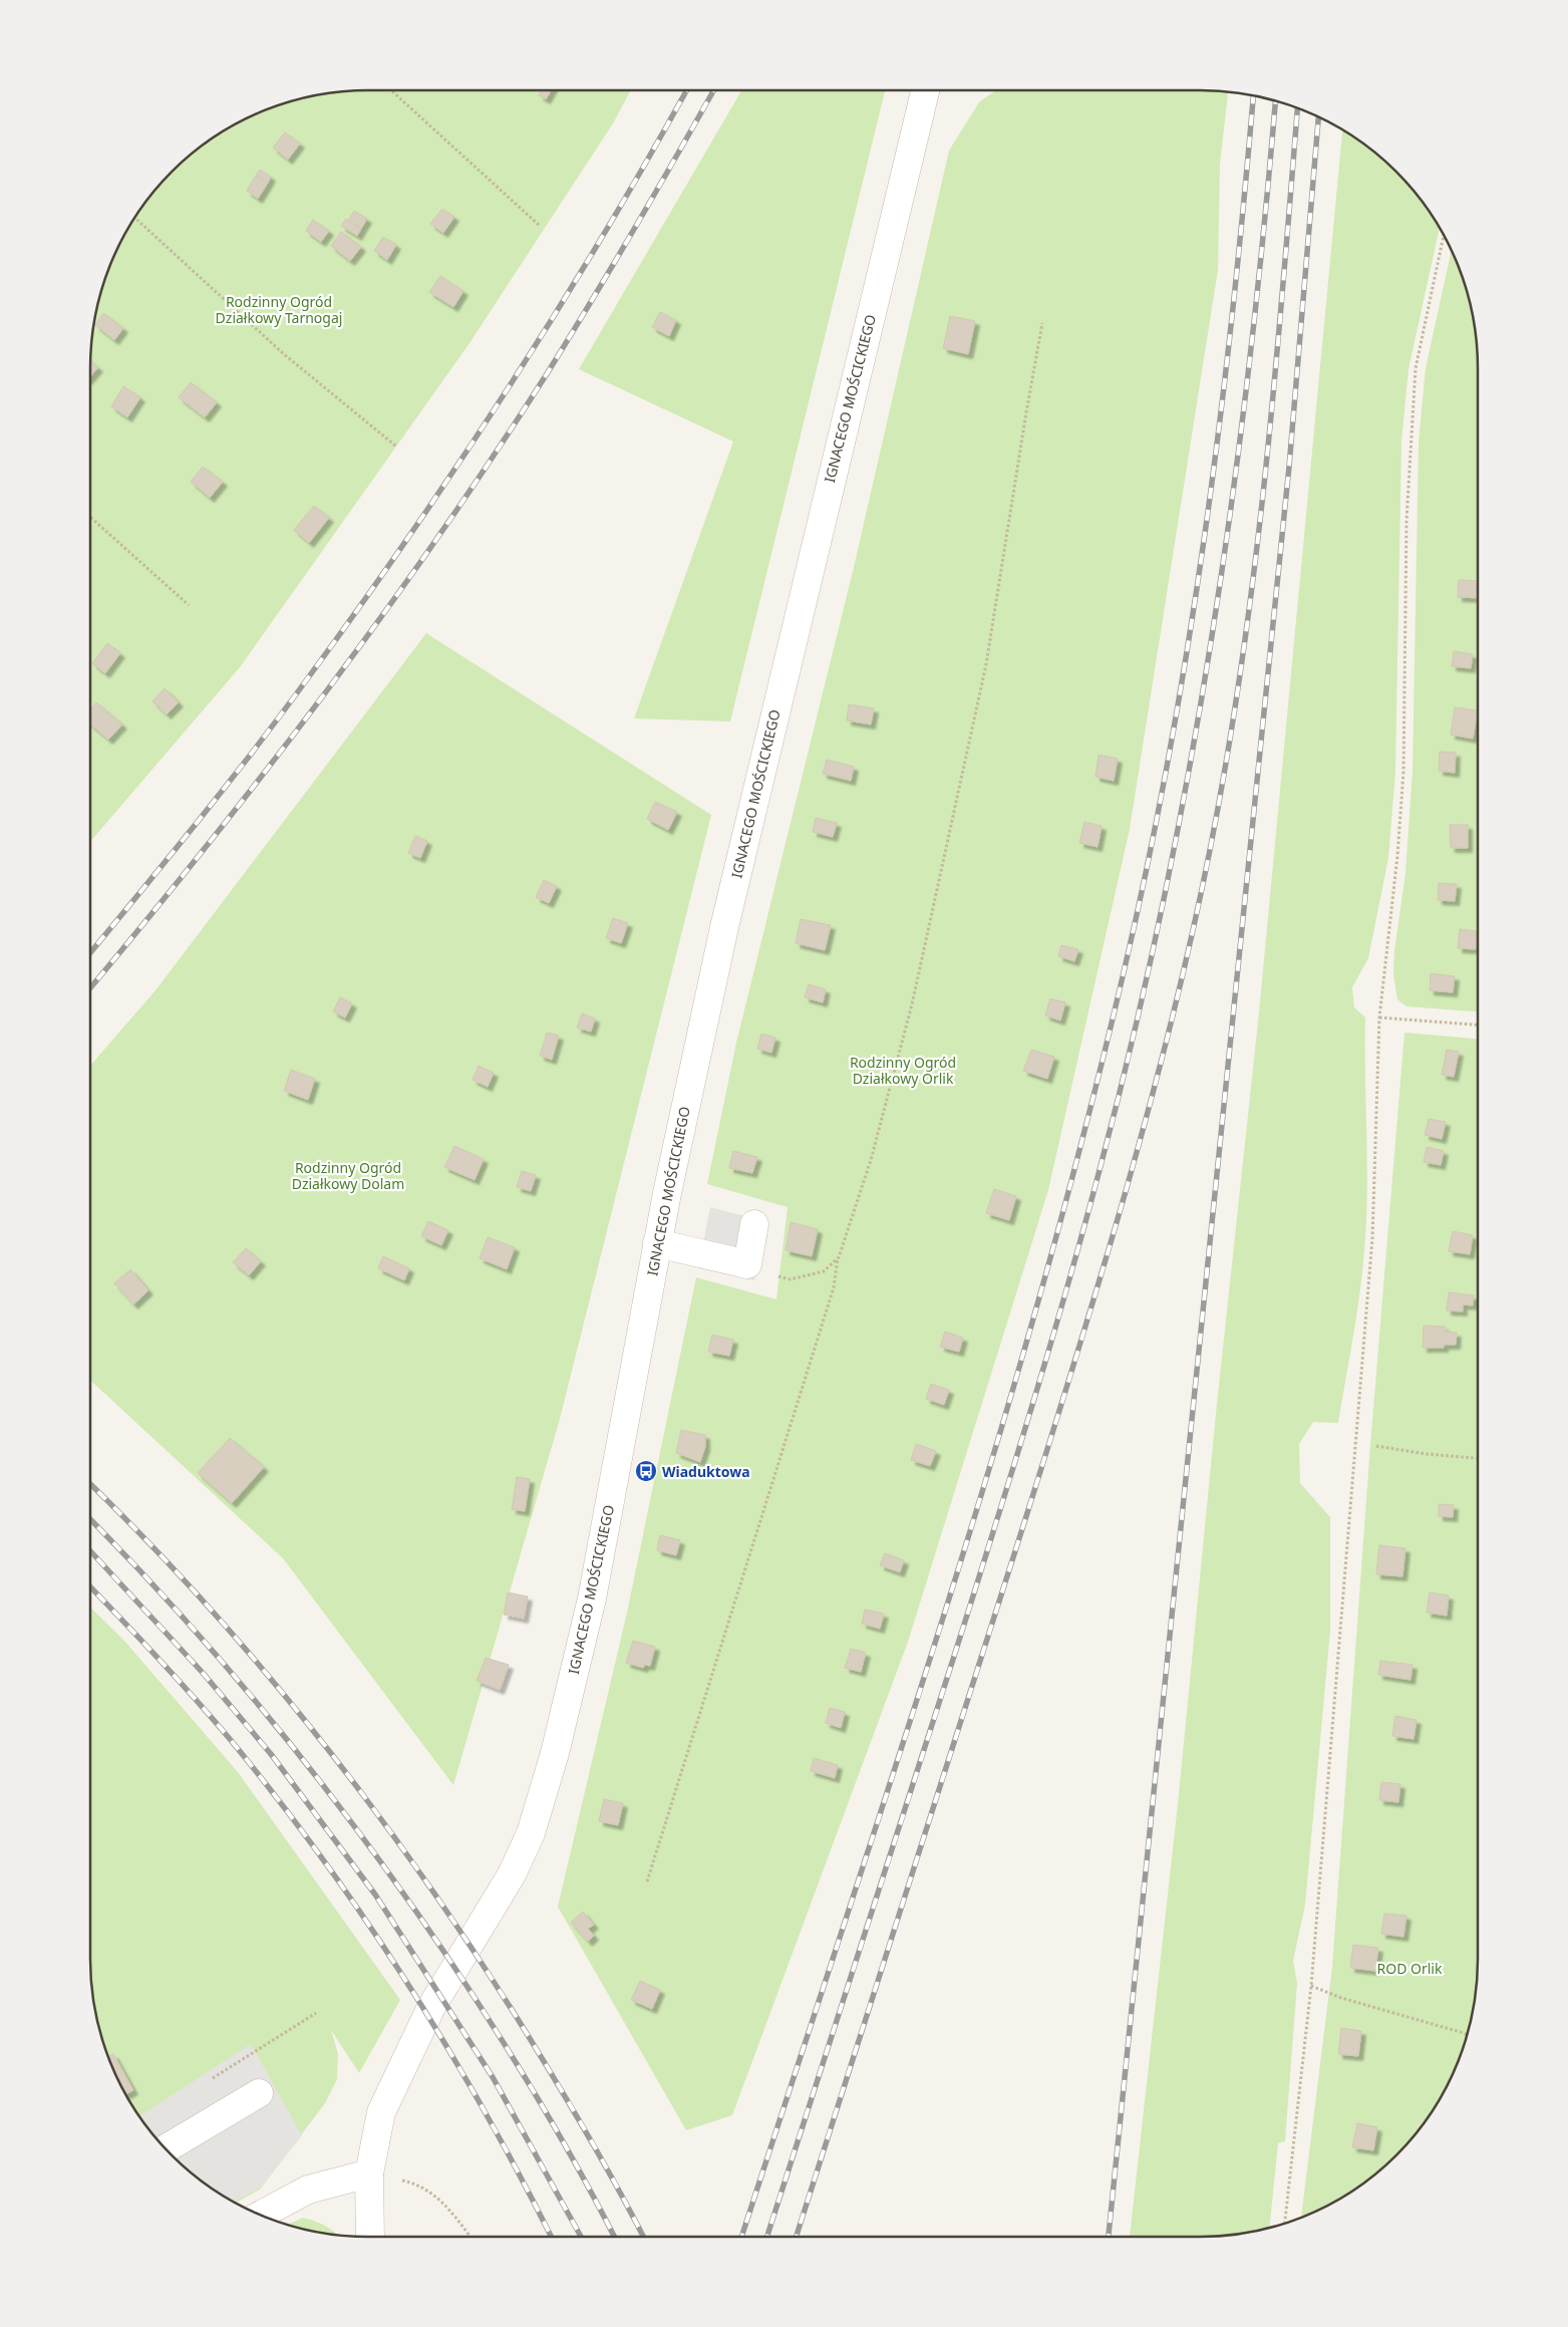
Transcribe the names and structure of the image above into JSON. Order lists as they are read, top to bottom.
{
  "streets": {
    "street": ["IGNACEGO MOŚCICKIEGO"]
  },
  "parks": [
    "Rodzinny Ogród Działkowy Tarnogaj",
    "Rodzinny Ogród Działkowy Orlik",
    "Rodzinny Ogród Działkowy Dolam",
    "ROD Orlik"
  ],
  "places": {
    "bus stop": ["Wiaduktowa"]
  }
}
